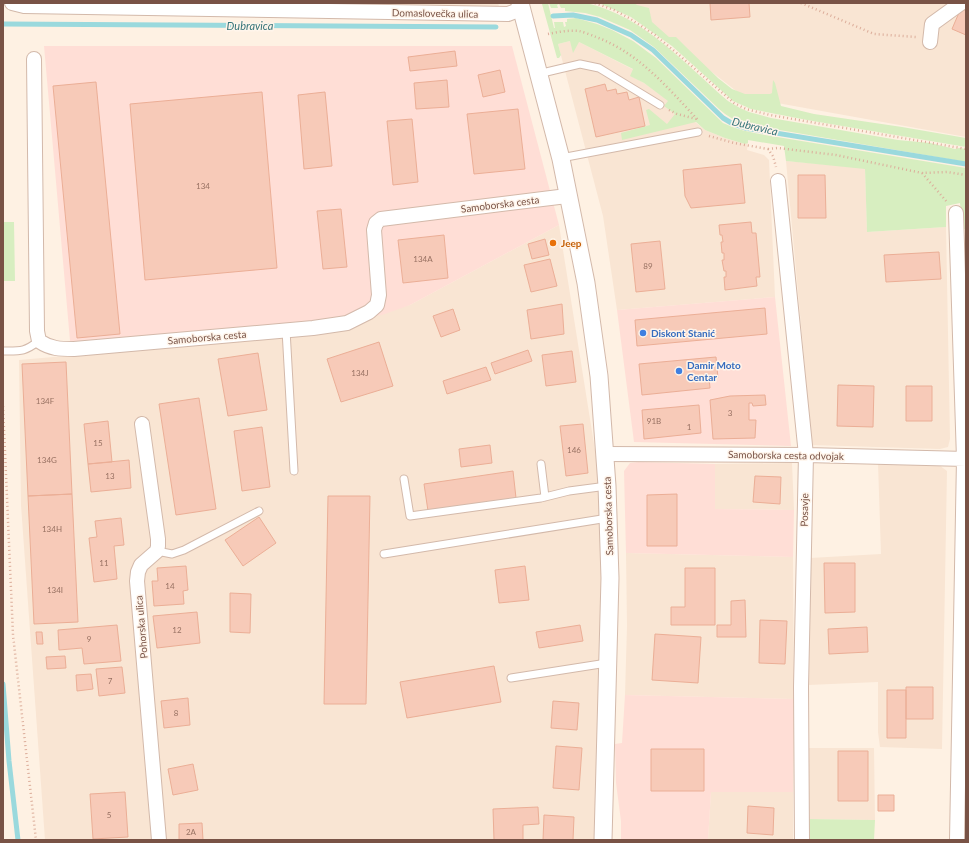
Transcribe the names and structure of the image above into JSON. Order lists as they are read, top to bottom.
{
  "streets": {
    "street": [
      "Domaslovečka ulica",
      "Samoborska cesta",
      "Samoborska cesta odvojak",
      "Posavje",
      "Pohorska ulica"
    ]
  },
  "crossings": [
    ["Domaslovečka ulica", "Samoborska cesta"],
    ["Samoborska cesta", "Samoborska cesta odvojak"],
    ["Samoborska cesta odvojak", "Posavje"]
  ],
  "water": ["Dubravica"],
  "places": ["Jeep", "Diskont Stanić", "Damir Moto Centar"],
  "house_numbers": [
    "134",
    "134A",
    "89",
    "134J",
    "134F",
    "3",
    "91B",
    "1",
    "15",
    "146",
    "134G",
    "13",
    "134H",
    "11",
    "14",
    "134I",
    "12",
    "9",
    "7",
    "8",
    "5",
    "2A"
  ]
}
